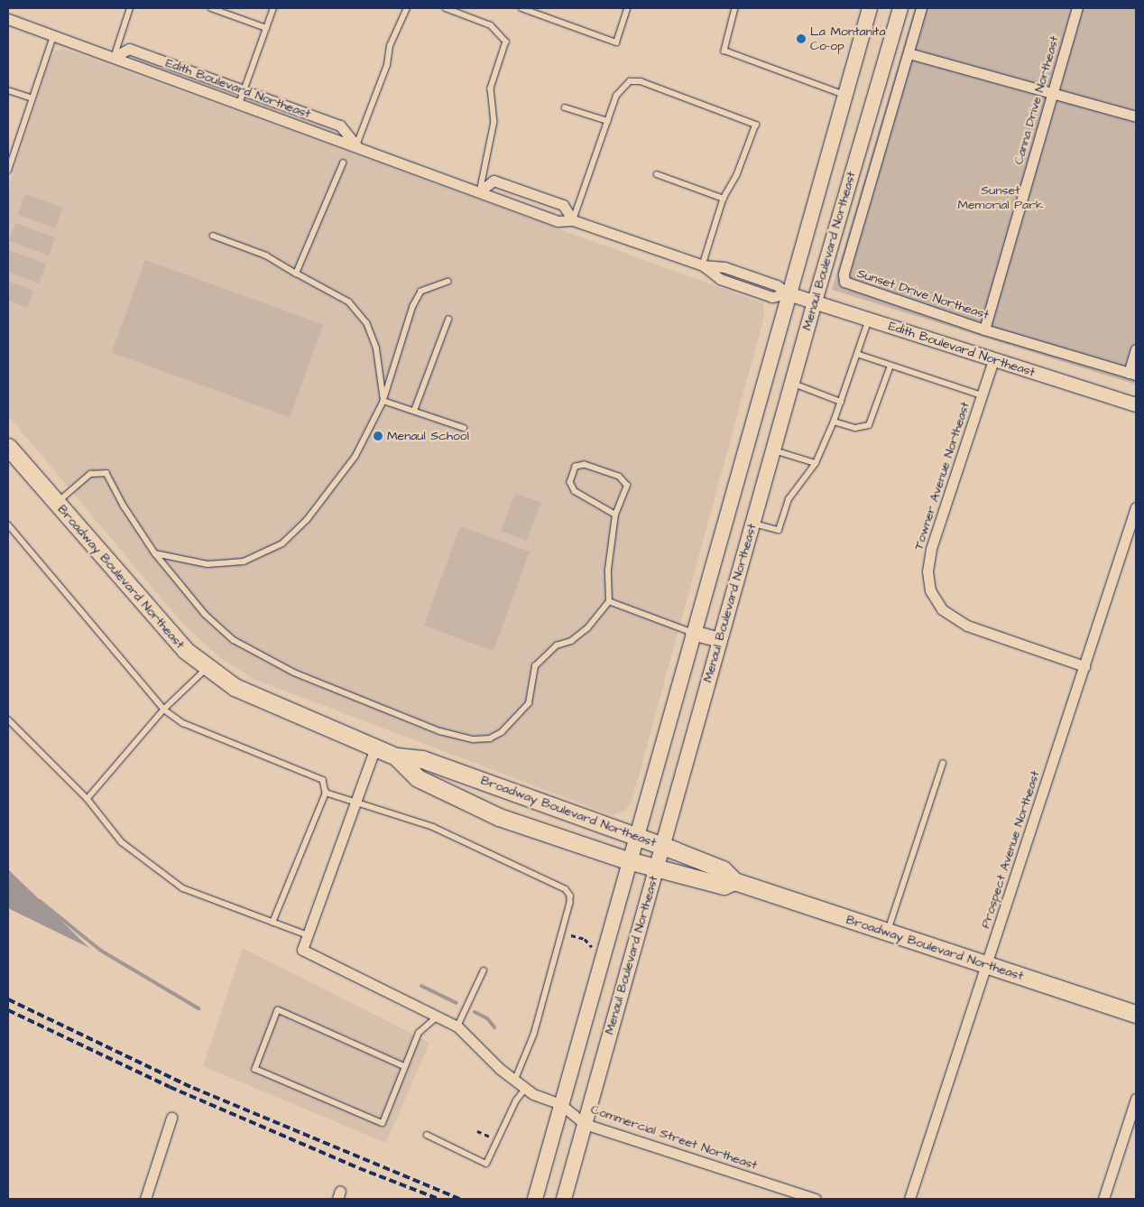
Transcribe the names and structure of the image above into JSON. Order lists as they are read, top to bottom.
{
  "streets": {
    "main road": ["Menaul Boulevard Northeast", "Broadway Boulevard Northeast"],
    "street": [
      "Edith Boulevard Northeast",
      "Canna Drive Northeast",
      "Sunset Drive Northeast",
      "Towner Avenue Northeast",
      "Prospect Avenue Northeast",
      "Commercial Street Northeast"
    ]
  },
  "crossings": [
    ["Edith Boulevard Northeast", "Menaul Boulevard Northeast"],
    ["Edith Boulevard Northeast", "Towner Avenue Northeast"],
    ["Canna Drive Northeast", "Sunset Drive Northeast"],
    ["Menaul Boulevard Northeast", "Broadway Boulevard Northeast"],
    ["Menaul Boulevard Northeast", "Commercial Street Northeast"],
    ["Towner Avenue Northeast", "Prospect Avenue Northeast"],
    ["Broadway Boulevard Northeast", "Prospect Avenue Northeast"]
  ],
  "parks": ["Sunset Memorial Park"],
  "places": ["La Montanita Co-op", "Menaul School"]
}
